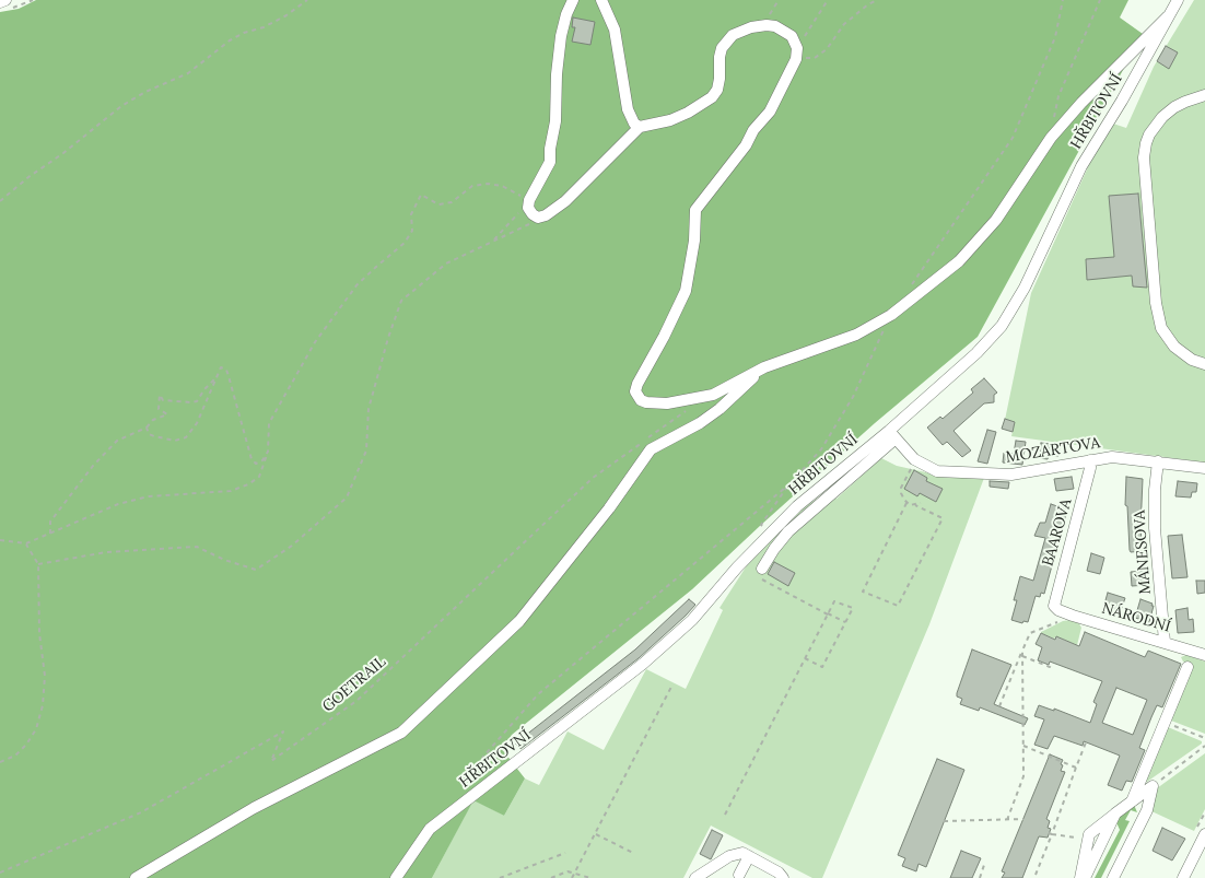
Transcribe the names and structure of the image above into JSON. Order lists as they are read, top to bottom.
{
  "streets": {
    "street": [
      "HŘBITOVNÍ",
      "MOZARTOVA",
      "BAAROVA",
      "MÁNESOVA",
      "NÁRODNÍ"
    ],
    "path": ["GOETRAIL"]
  },
  "crossings": [
    ["HŘBITOVNÍ", "MOZARTOVA"],
    ["MOZARTOVA", "BAAROVA"],
    ["MOZARTOVA", "MÁNESOVA"],
    ["BAAROVA", "NÁRODNÍ"],
    ["MÁNESOVA", "NÁRODNÍ"]
  ]
}
